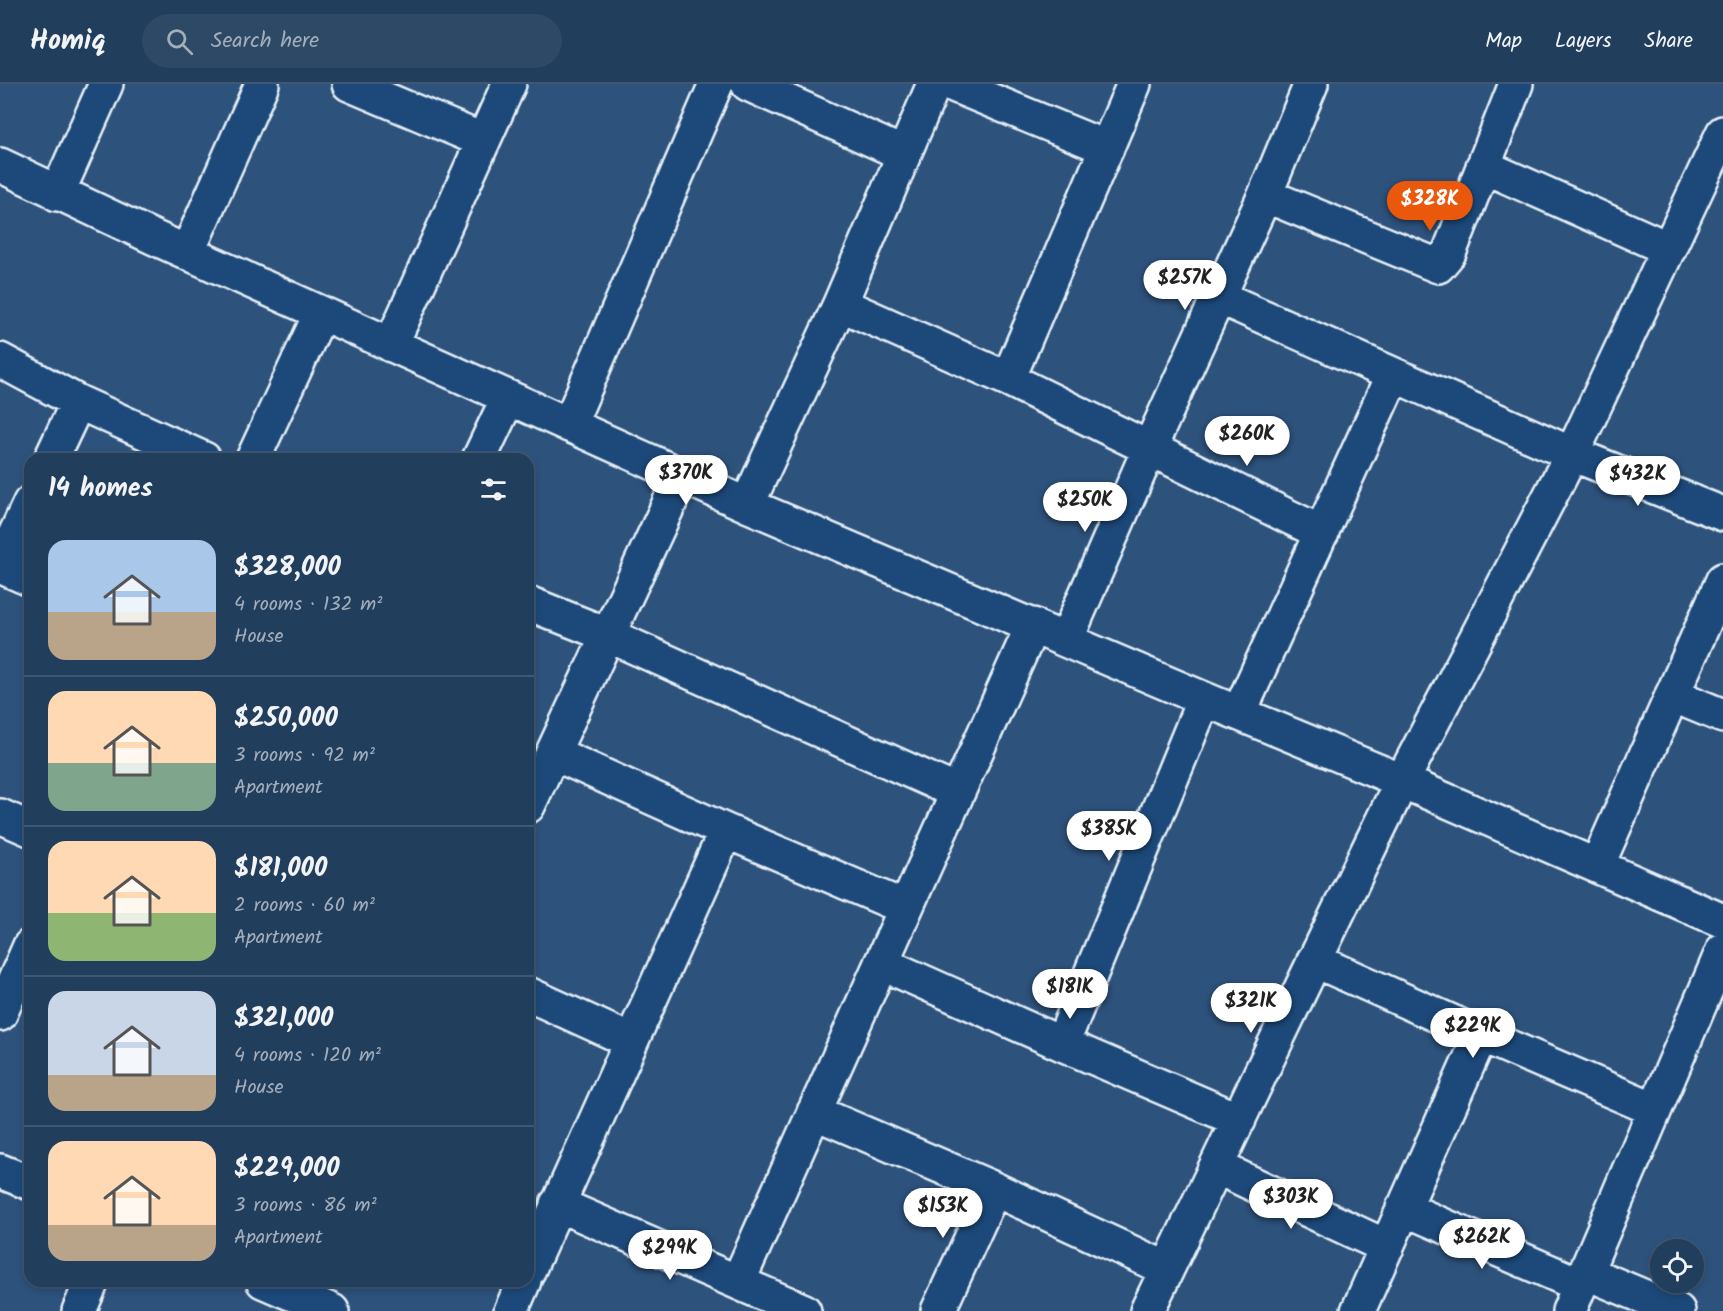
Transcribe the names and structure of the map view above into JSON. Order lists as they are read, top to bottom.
{
  "page": {
    "header": "Homiq",
    "search": "Search here",
    "nav": ["Map", "Layers", "Share"],
    "price": [
      "$328K",
      "$257K",
      "$260K",
      "$370K",
      "$432K",
      "$250K",
      "$385K",
      "$181K",
      "$321K",
      "$229K",
      "$303K",
      "$153K",
      "$262K",
      "$299K"
    ],
    "heading": "14 homes",
    "list": [
      {
        "name": "$328,000",
        "note": "4 rooms · 132 m² · House"
      },
      {
        "name": "$250,000",
        "note": "3 rooms · 92 m² · Apartment"
      },
      {
        "name": "$181,000",
        "note": "2 rooms · 60 m² · Apartment"
      },
      {
        "name": "$321,000",
        "note": "4 rooms · 120 m² · House"
      },
      {
        "name": "$229,000",
        "note": "3 rooms · 86 m² · Apartment"
      }
    ]
  }
}
